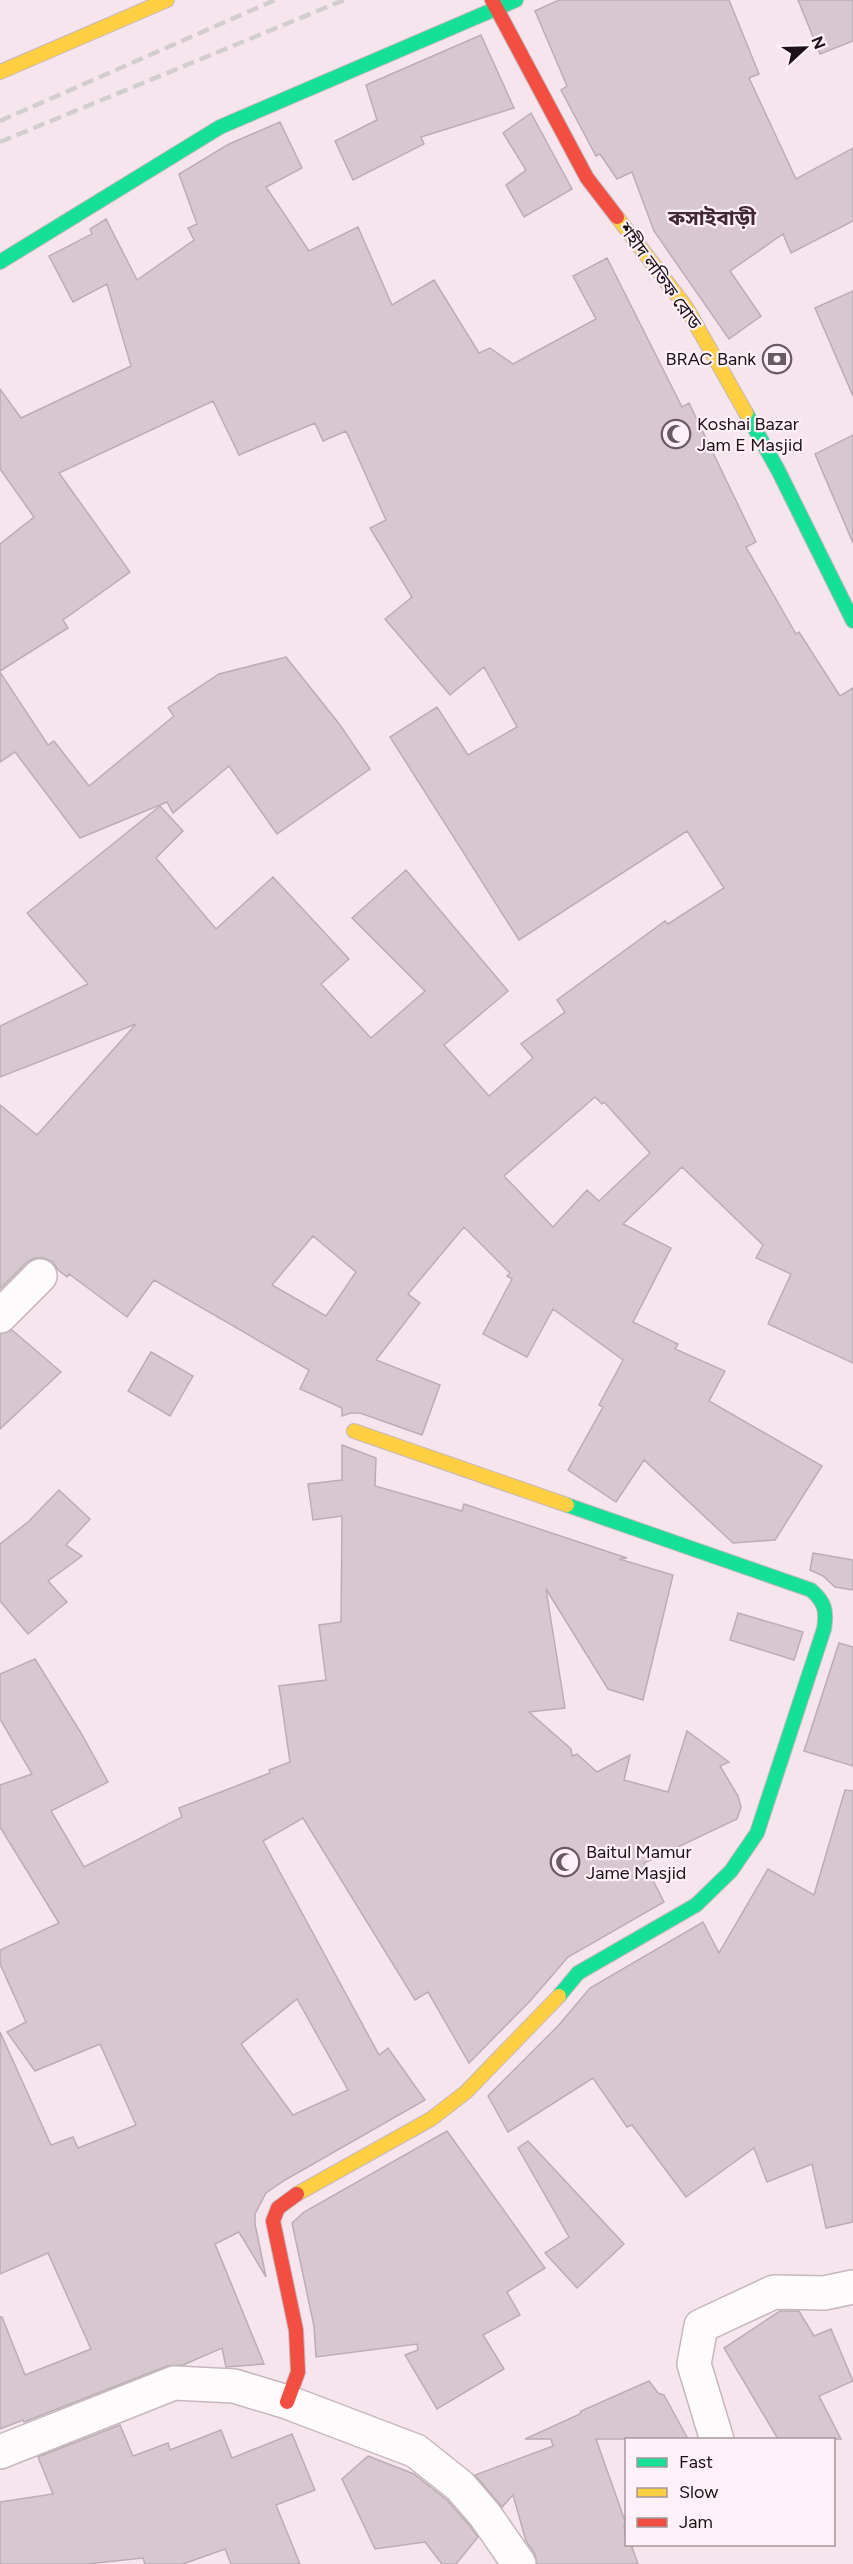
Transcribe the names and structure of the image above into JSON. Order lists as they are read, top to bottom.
{
  "streets": {
    "street": ["শহীদ লতিফ রোড"]
  },
  "districts": ["কসাইবাড়ী"],
  "places": {
    "bank": ["BRAC Bank"],
    "mosque": ["Koshai Bazar Jam E Masjid", "Baitul Mamur Jame Masjid"]
  },
  "legend": ["Fast", "Slow", "Jam"],
  "north": "right"
}
